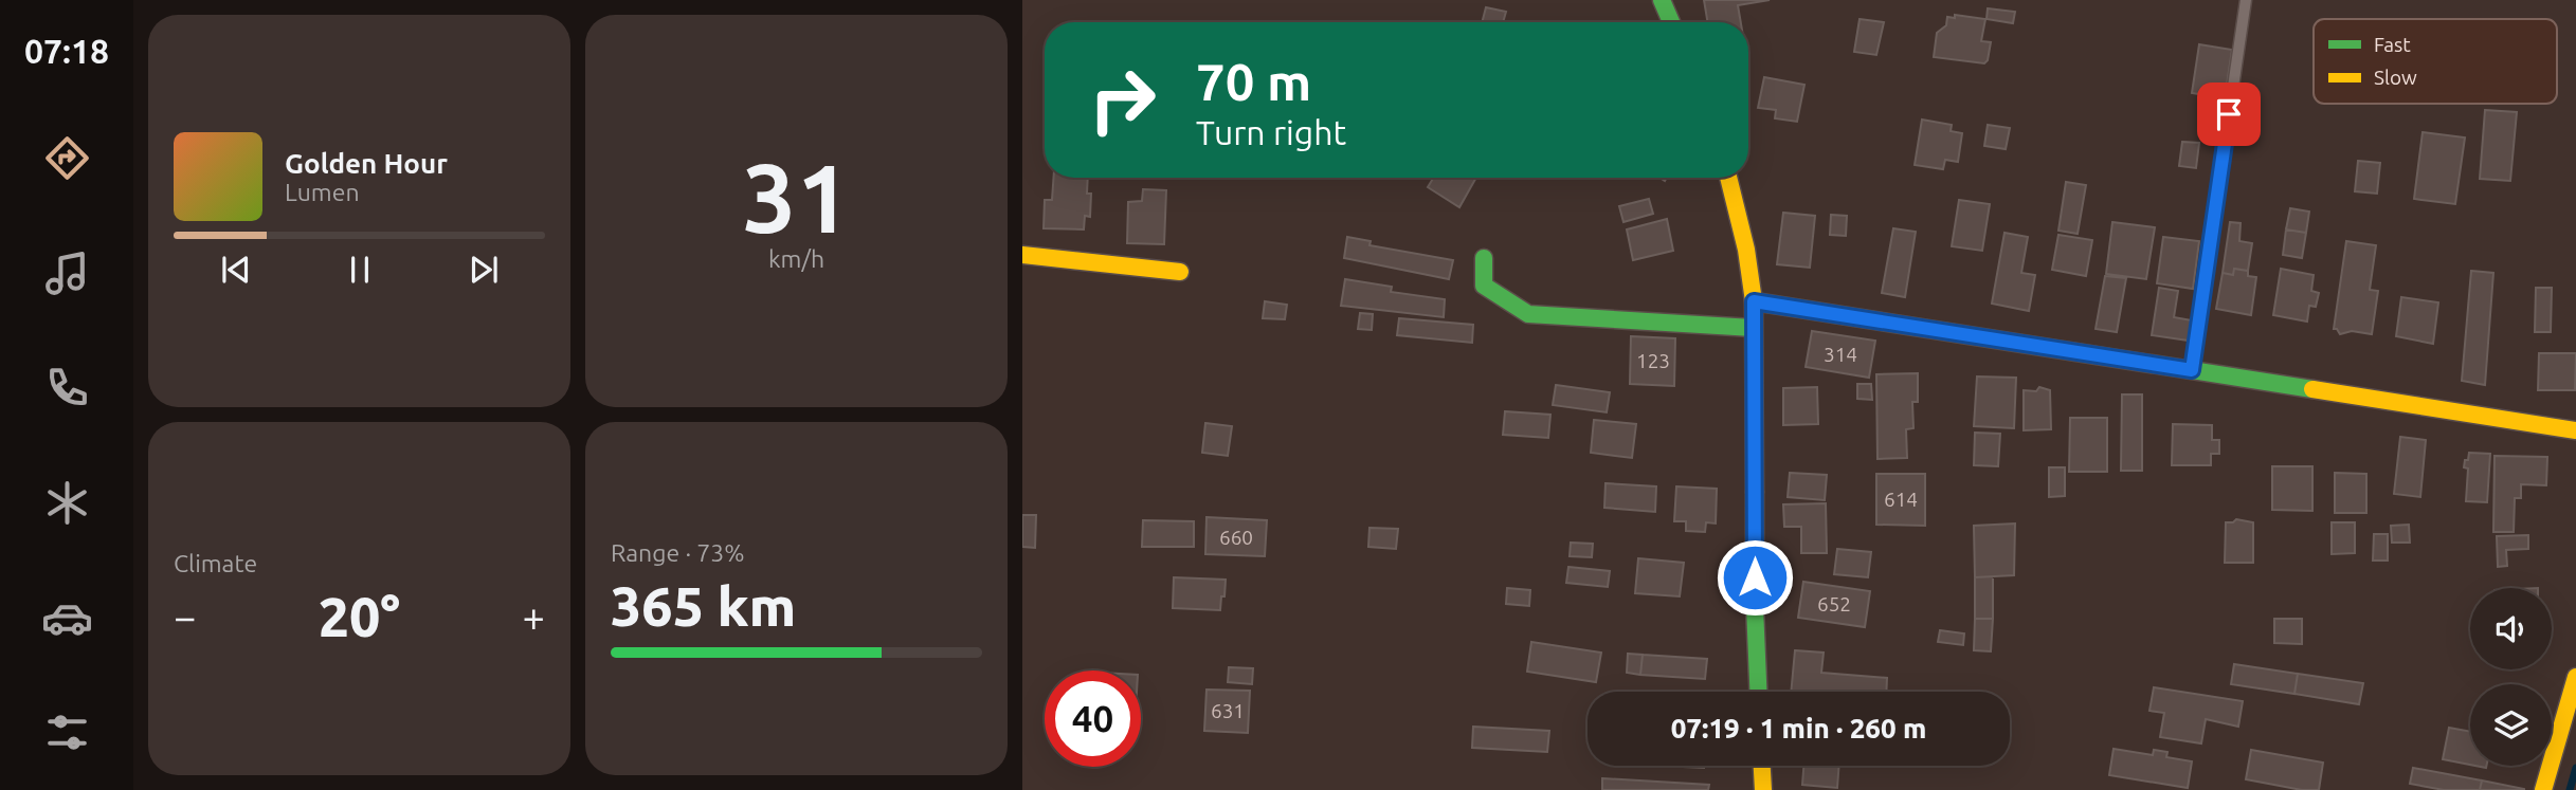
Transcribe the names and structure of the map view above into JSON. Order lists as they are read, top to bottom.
{
  "house_numbers": [
    "314",
    "123",
    "614",
    "660",
    "652",
    "631"
  ],
  "legend": ["Fast", "Slow"],
  "page": {
    "tabs": "07:18",
    "tile": [
      ["31", "km/h"],
      "Climate",
      ["Range · 73%", "365 km"]
    ],
    "turn": ["70 m", "Turn right"],
    "song": ["Golden Hour", "Lumen"],
    "heat": ["−", "20°", "+"],
    "limit": "40",
    "trip": "07:19 · 1 min · 260 m"
  }
}
